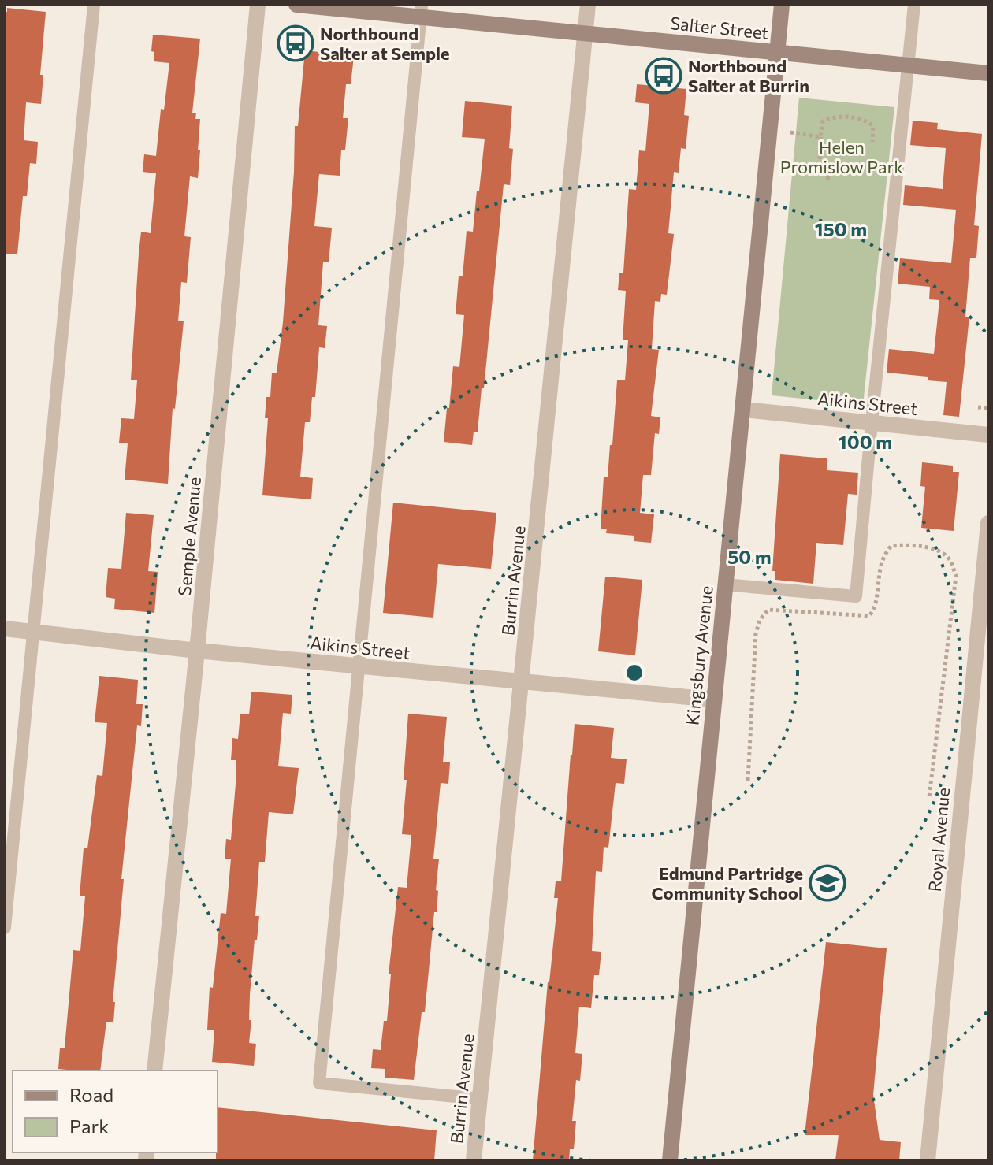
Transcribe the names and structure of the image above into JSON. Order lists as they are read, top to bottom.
{
  "streets": {
    "street": [
      "Salter Street",
      "Aikins Street",
      "Semple Avenue",
      "Burrin Avenue",
      "Kingsbury Avenue",
      "Royal Avenue"
    ]
  },
  "crossings": [
    ["Salter Street", "Burrin Avenue"],
    ["Salter Street", "Kingsbury Avenue"],
    ["Aikins Street", "Semple Avenue"],
    ["Aikins Street", "Burrin Avenue"],
    ["Aikins Street", "Kingsbury Avenue"]
  ],
  "parks": ["Helen Promislow Park"],
  "places": {
    "bus stop": ["Northbound Salter at Semple", "Northbound Salter at Burrin"],
    "school or university": ["Edmund Partridge Community School"]
  },
  "legend": ["Road", "Park"],
  "rings": ["150 m", "100 m", "50 m"]
}
